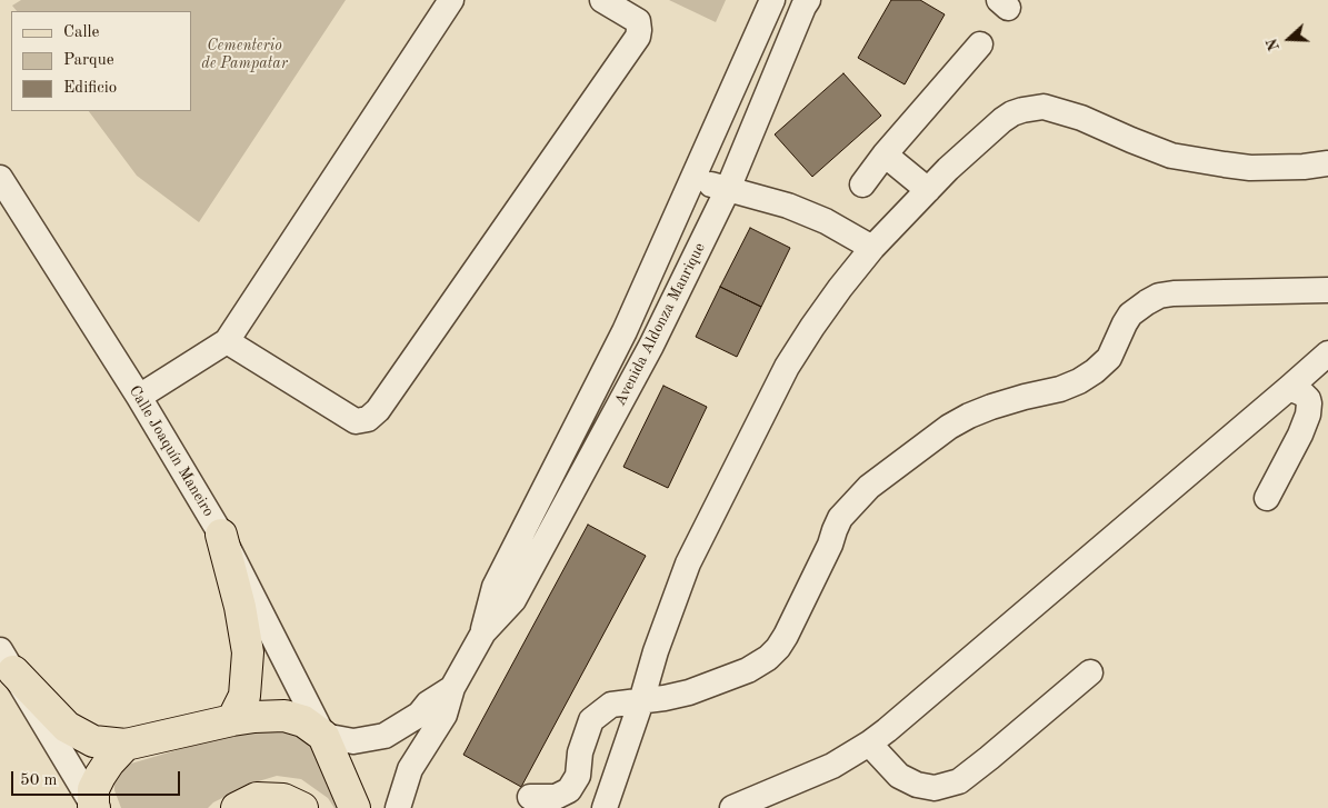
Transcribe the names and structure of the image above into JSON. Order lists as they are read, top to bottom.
{
  "streets": {
    "street": ["Avenida Aldonza Manrique", "Calle Joaquín Maneiro"]
  },
  "crossings": [
    ["Avenida Aldonza Manrique", "Calle Joaquín Maneiro"]
  ],
  "parks": ["Cementerio de Pampatar"],
  "legend": ["Calle", "Parque", "Edificio"],
  "scale_bar": "50 m",
  "north": "left"
}
